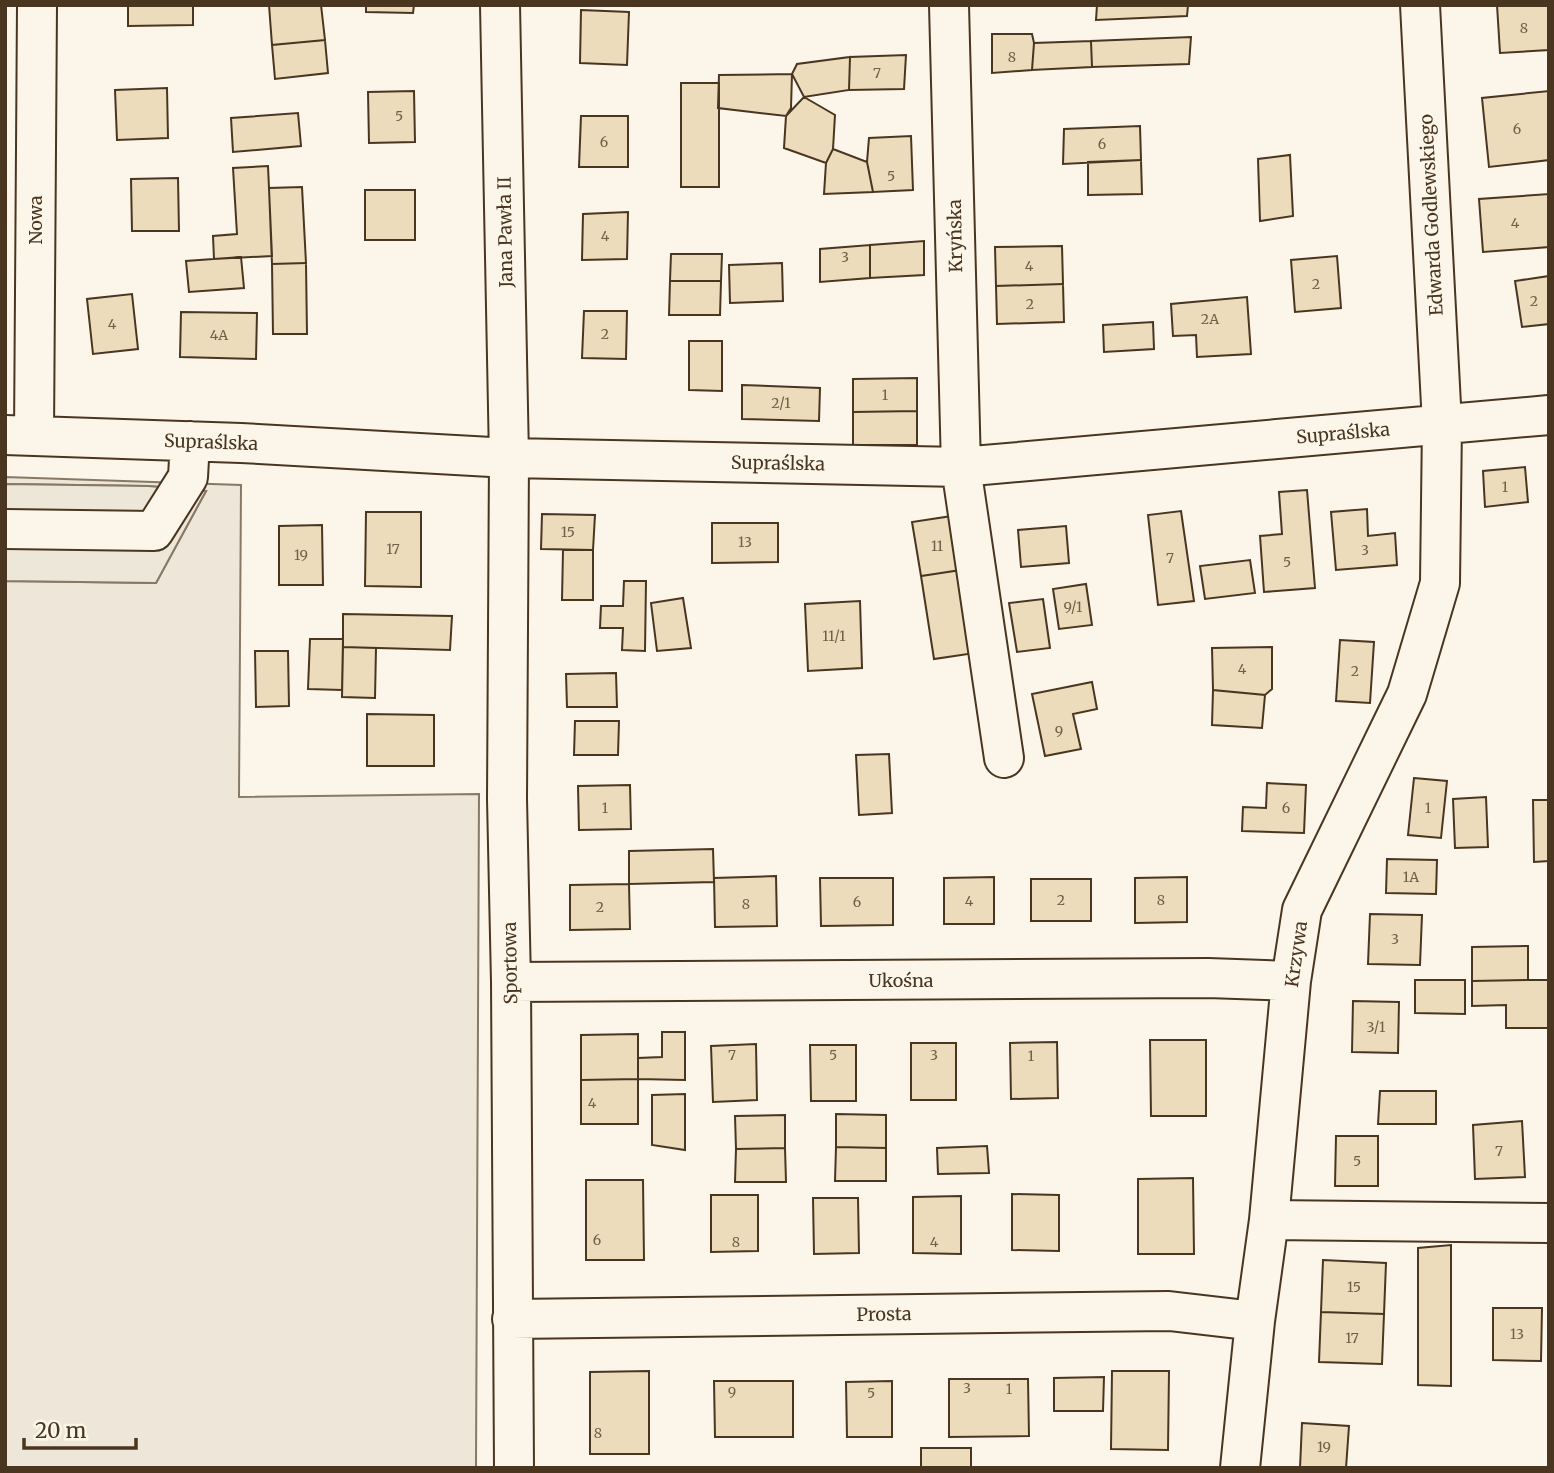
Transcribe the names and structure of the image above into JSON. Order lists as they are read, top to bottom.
{
  "streets": {
    "street": [
      "Edwarda Godlewskiego",
      "Nowa",
      "Jana Pawła II",
      "Kryńska",
      "Supraślska",
      "Krzywa",
      "Sportowa",
      "Ukośna",
      "Prosta"
    ]
  },
  "crossings": [
    ["Edwarda Godlewskiego", "Supraślska"],
    ["Edwarda Godlewskiego", "Krzywa"],
    ["Nowa", "Supraślska"],
    ["Jana Pawła II", "Supraślska"],
    ["Jana Pawła II", "Sportowa"],
    ["Kryńska", "Supraślska"],
    ["Supraślska", "Krzywa"],
    ["Supraślska", "Sportowa"],
    ["Krzywa", "Ukośna"],
    ["Krzywa", "Prosta"],
    ["Sportowa", "Ukośna"],
    ["Sportowa", "Prosta"]
  ],
  "house_numbers": [
    "8",
    "8",
    "7",
    "5",
    "6",
    "6",
    "6",
    "5",
    "4",
    "4",
    "3",
    "4",
    "2",
    "2",
    "2",
    "2A",
    "4",
    "2",
    "4A",
    "1",
    "2/1",
    "1",
    "15",
    "13",
    "11",
    "17",
    "3",
    "19",
    "7",
    "5",
    "9/1",
    "11/1",
    "4",
    "2",
    "9",
    "1",
    "6",
    "1",
    "1A",
    "2",
    "8",
    "4",
    "6",
    "8",
    "2",
    "3",
    "3/1",
    "7",
    "5",
    "3",
    "1",
    "4",
    "7",
    "5",
    "6",
    "8",
    "4",
    "15",
    "13",
    "17",
    "3",
    "1",
    "9",
    "5",
    "8",
    "19"
  ],
  "scale_bar": "20 m"
}
